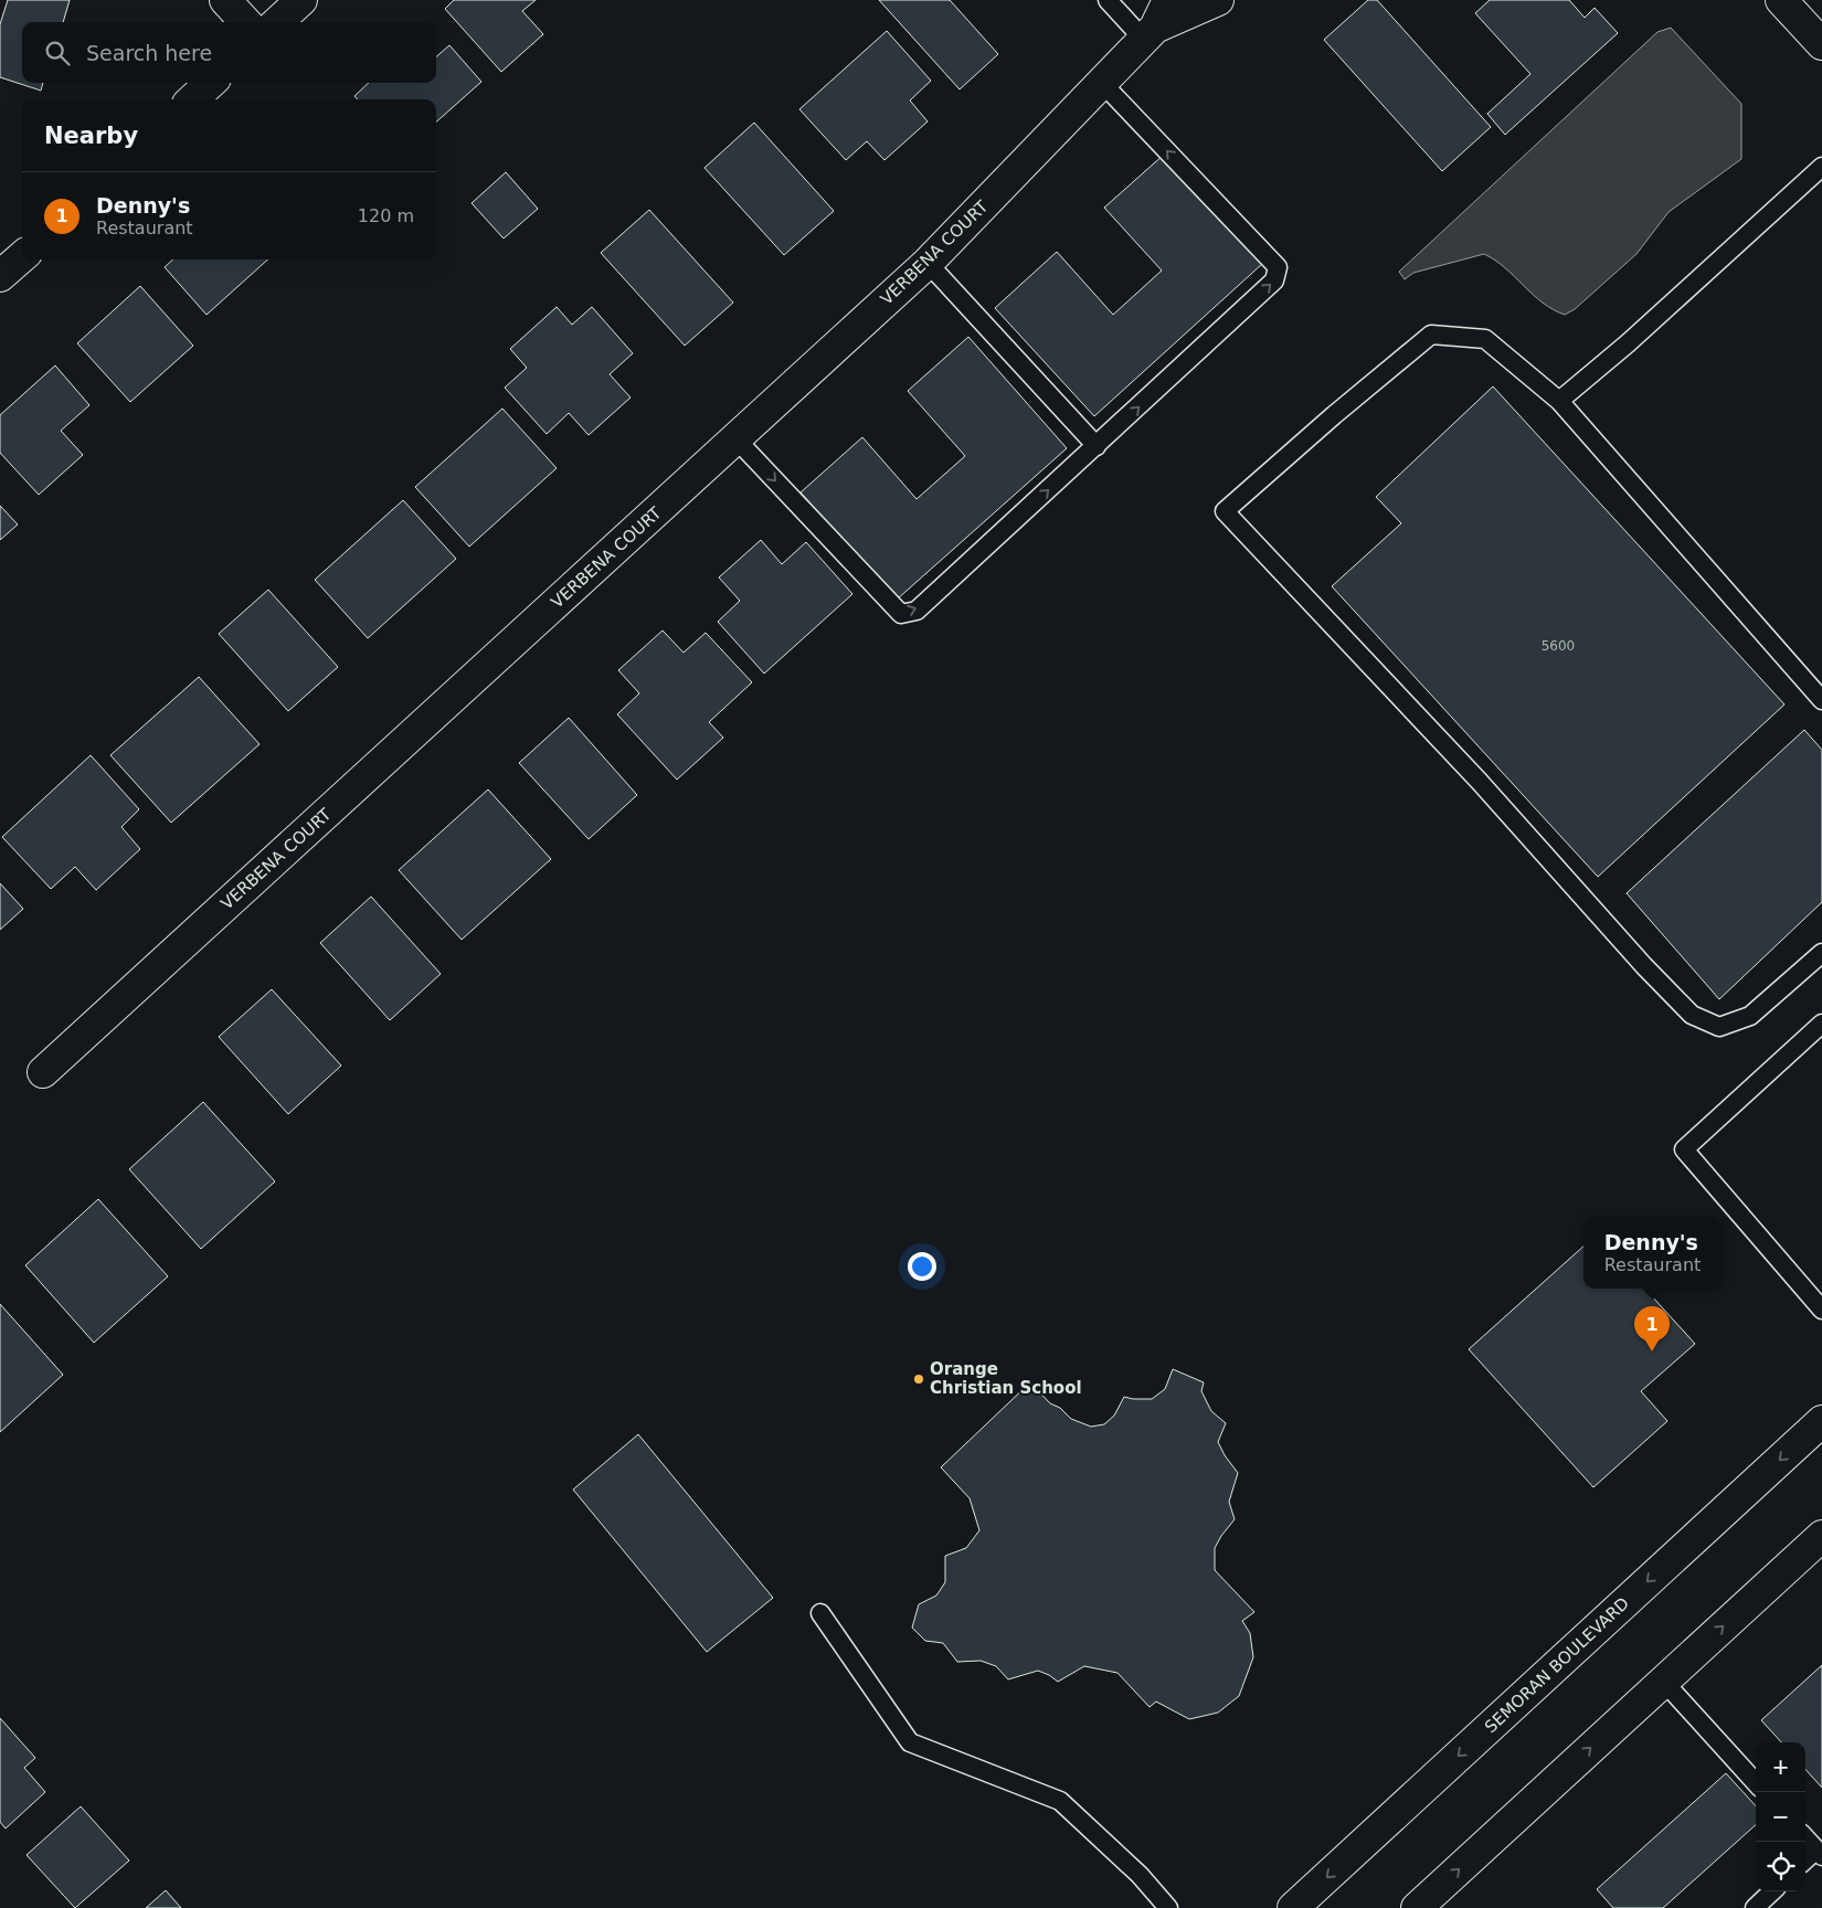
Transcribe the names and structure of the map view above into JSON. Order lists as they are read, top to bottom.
{
  "streets": {
    "street": ["VERBENA COURT", "SEMORAN BOULEVARD"]
  },
  "places": ["Orange Christian School"],
  "house_numbers": ["5600"],
  "page": {
    "search": "Search here",
    "heading": "Nearby",
    "list": [
      {
        "mark": "1",
        "name": "Denny's",
        "note": "Restaurant",
        "value": "120 m"
      }
    ],
    "popup": ["Denny's", "Restaurant"],
    "pins": "1",
    "map_buttons": ["+", "−"]
  }
}
